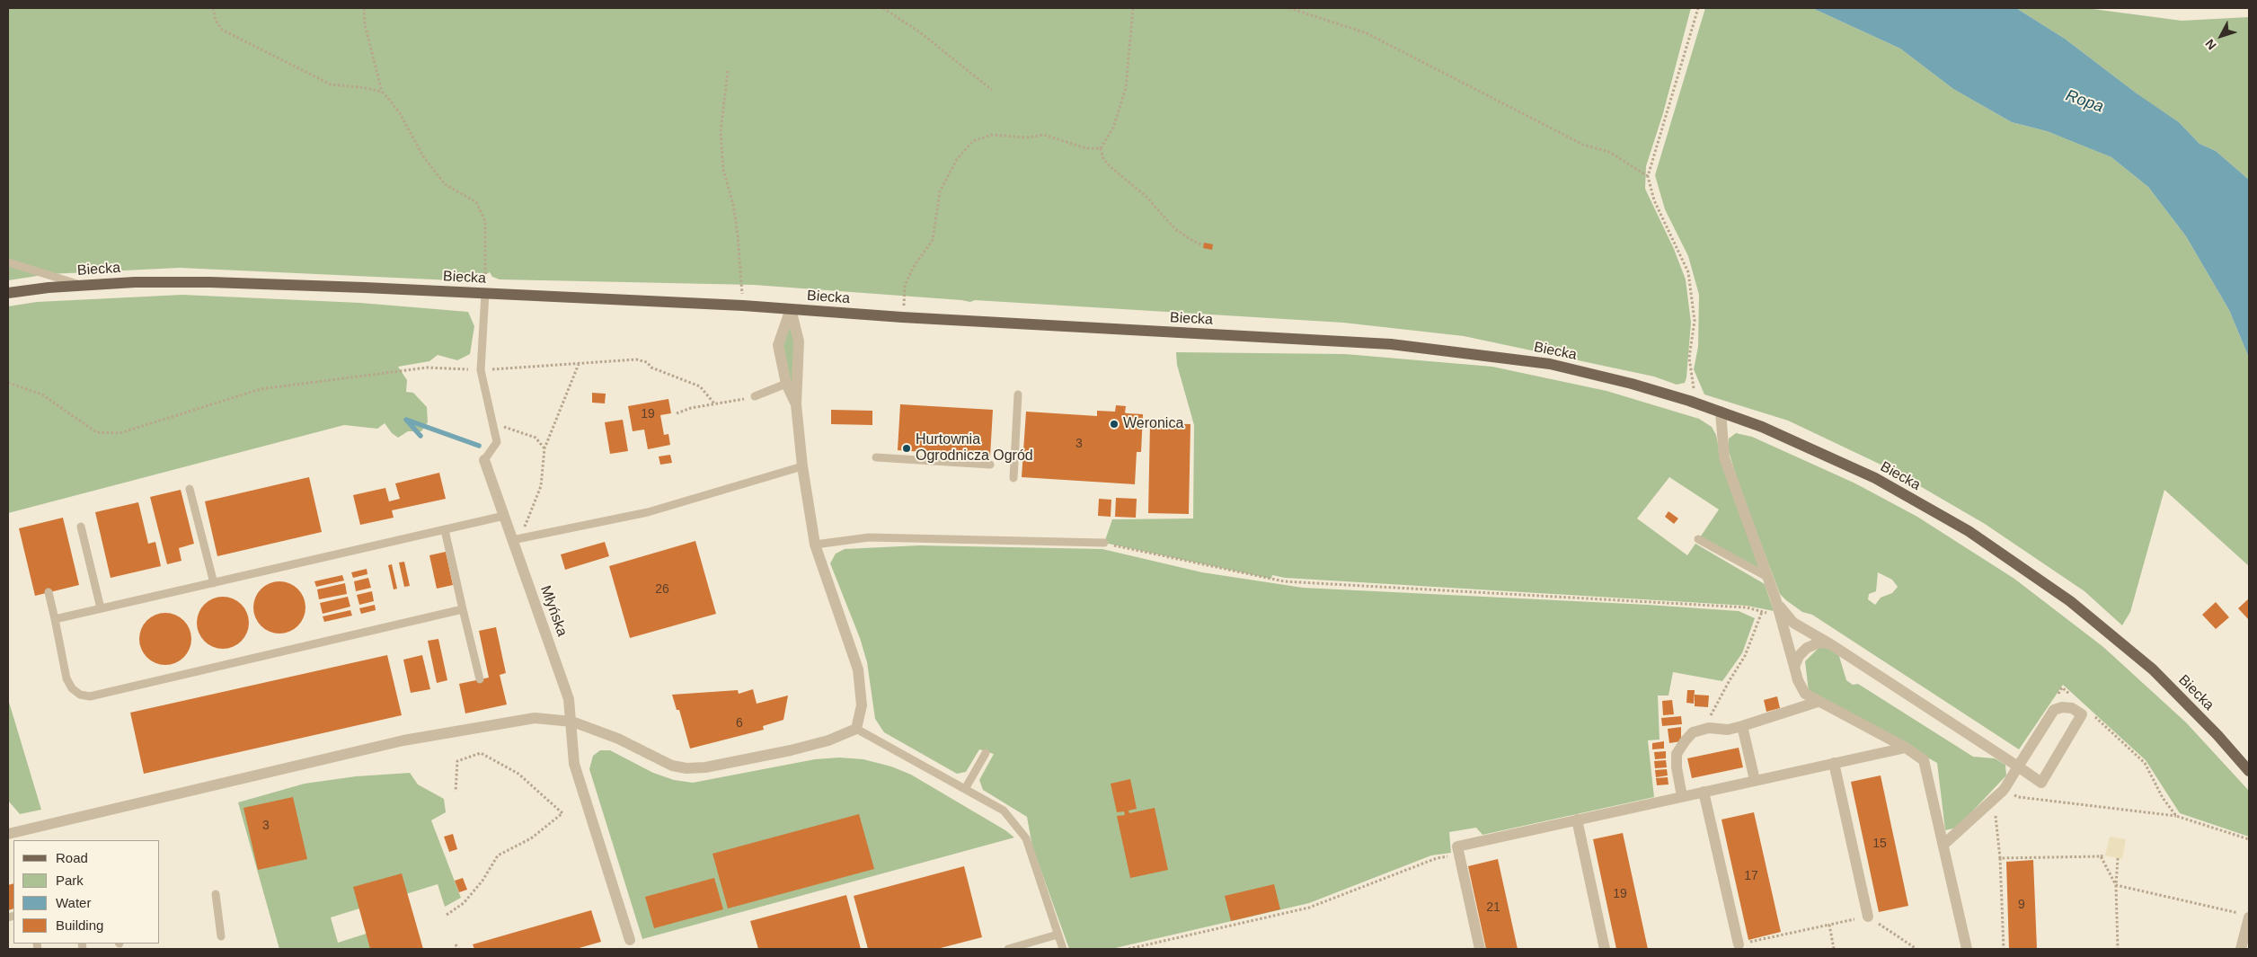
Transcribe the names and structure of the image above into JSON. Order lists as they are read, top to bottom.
{
  "streets": {
    "main road": ["Biecka"],
    "street": ["Młyńska"]
  },
  "crossings": [
    ["Biecka", "Młyńska"]
  ],
  "water": ["Ropa"],
  "places": ["Weronica", "Hurtownia Ogrodnicza Ogród"],
  "house_numbers": [
    "19",
    "3",
    "26",
    "6",
    "3",
    "15",
    "17",
    "19",
    "9",
    "21"
  ],
  "legend": [
    "Road",
    "Park",
    "Water",
    "Building"
  ],
  "north": "bottom left"
}
